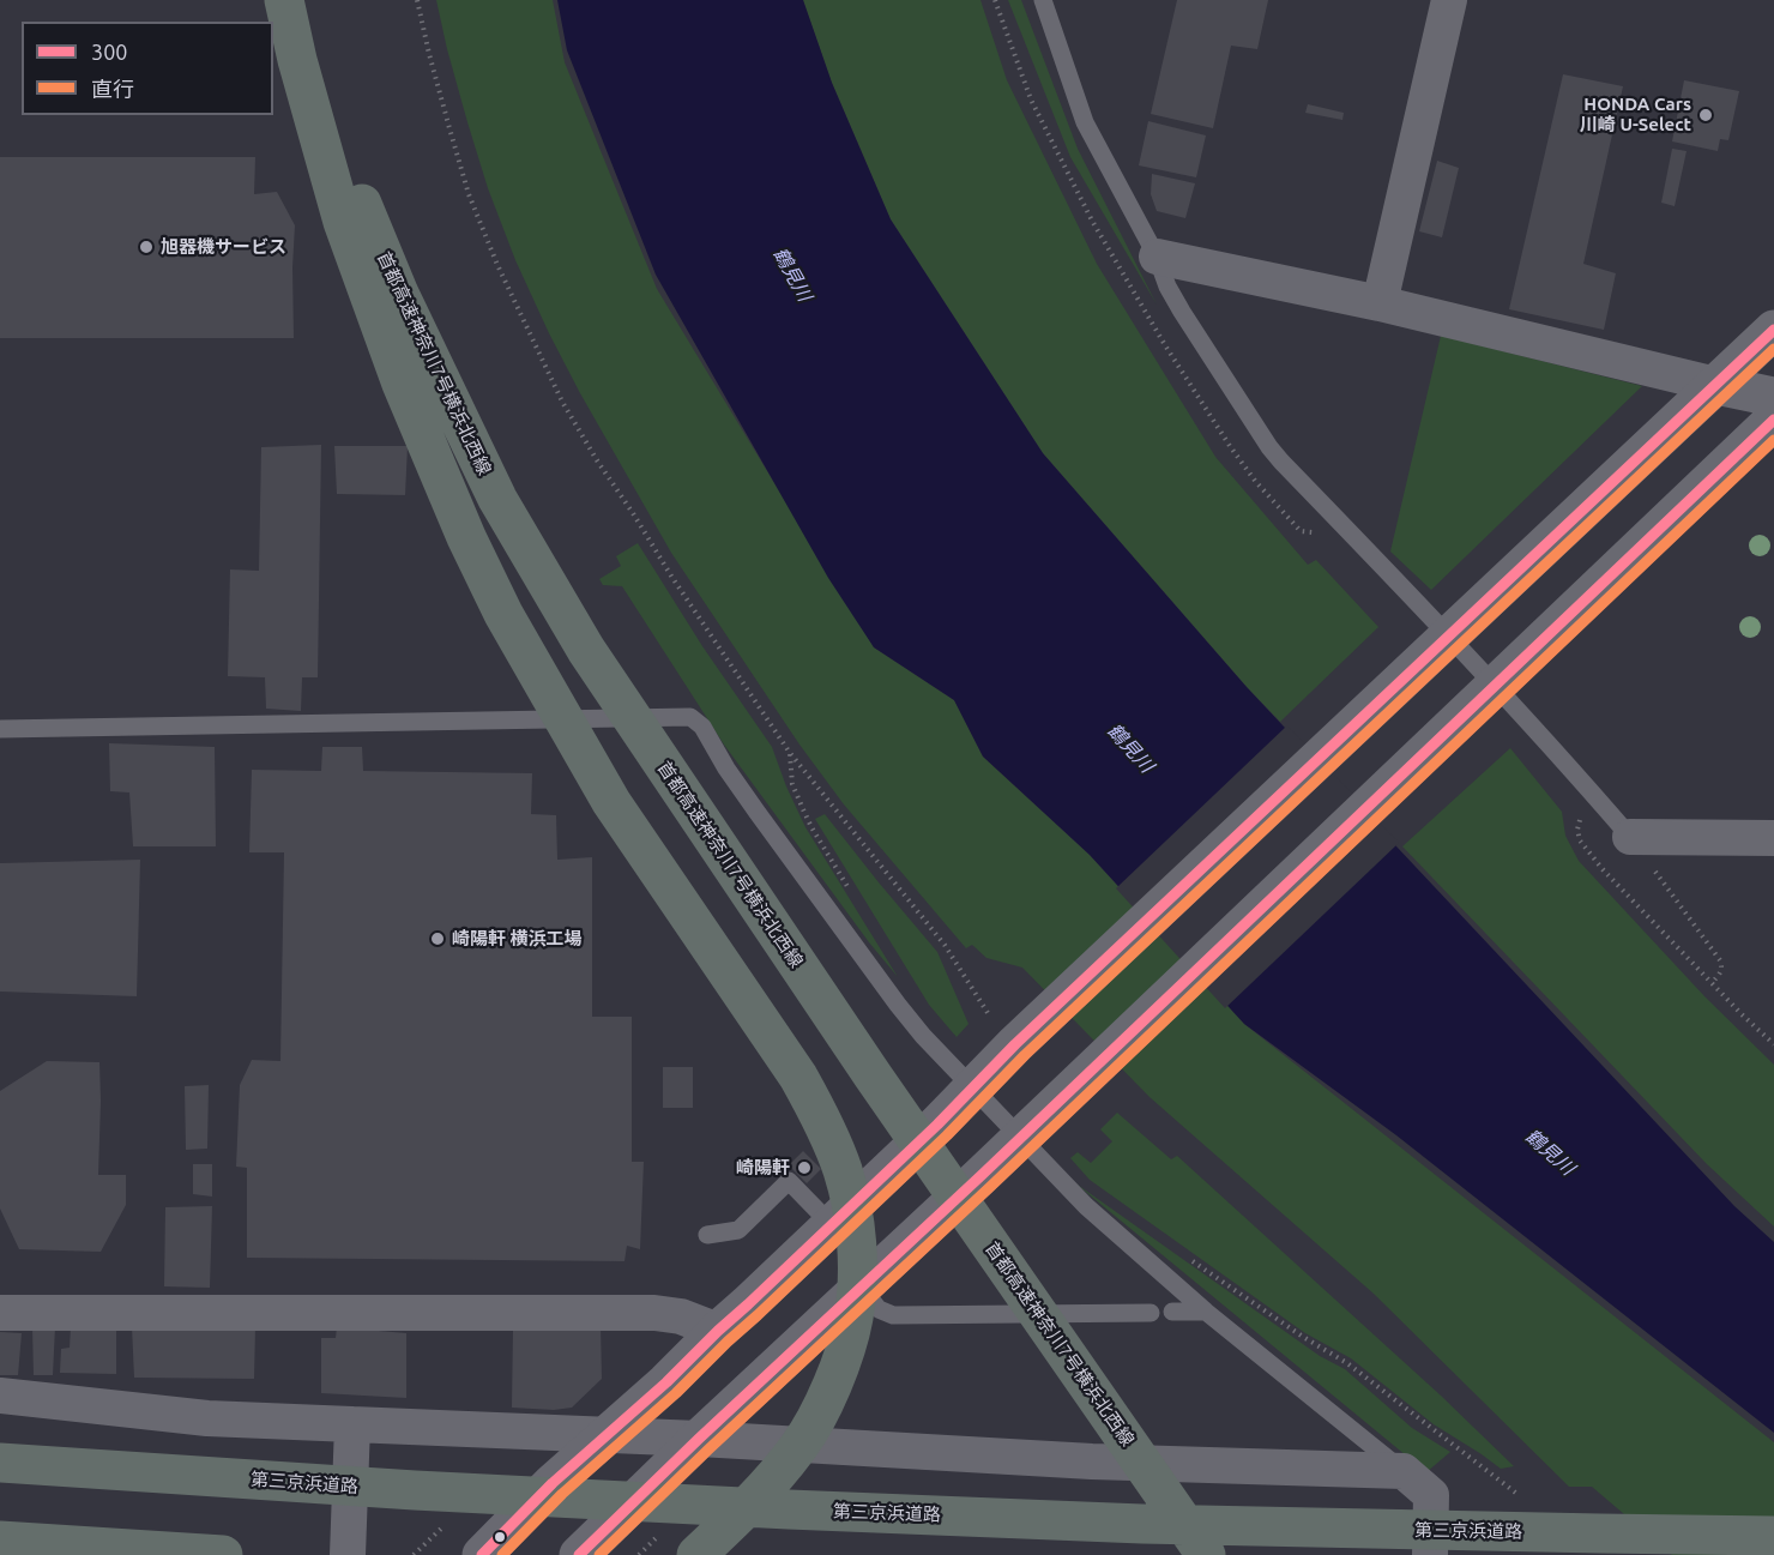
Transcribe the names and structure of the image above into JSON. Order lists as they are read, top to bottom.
{
  "streets": {
    "highway": ["首都高速神奈川7号横浜北西線", "第三京浜道路"]
  },
  "water": ["鶴見川"],
  "places": [
    "HONDA Cars 川崎 U-Select",
    "旭器機サービス",
    "崎陽軒 横浜工場",
    "崎陽軒"
  ],
  "lines": ["transit line 300", "transit line 直行"],
  "legend": ["300", "直行"]
}
